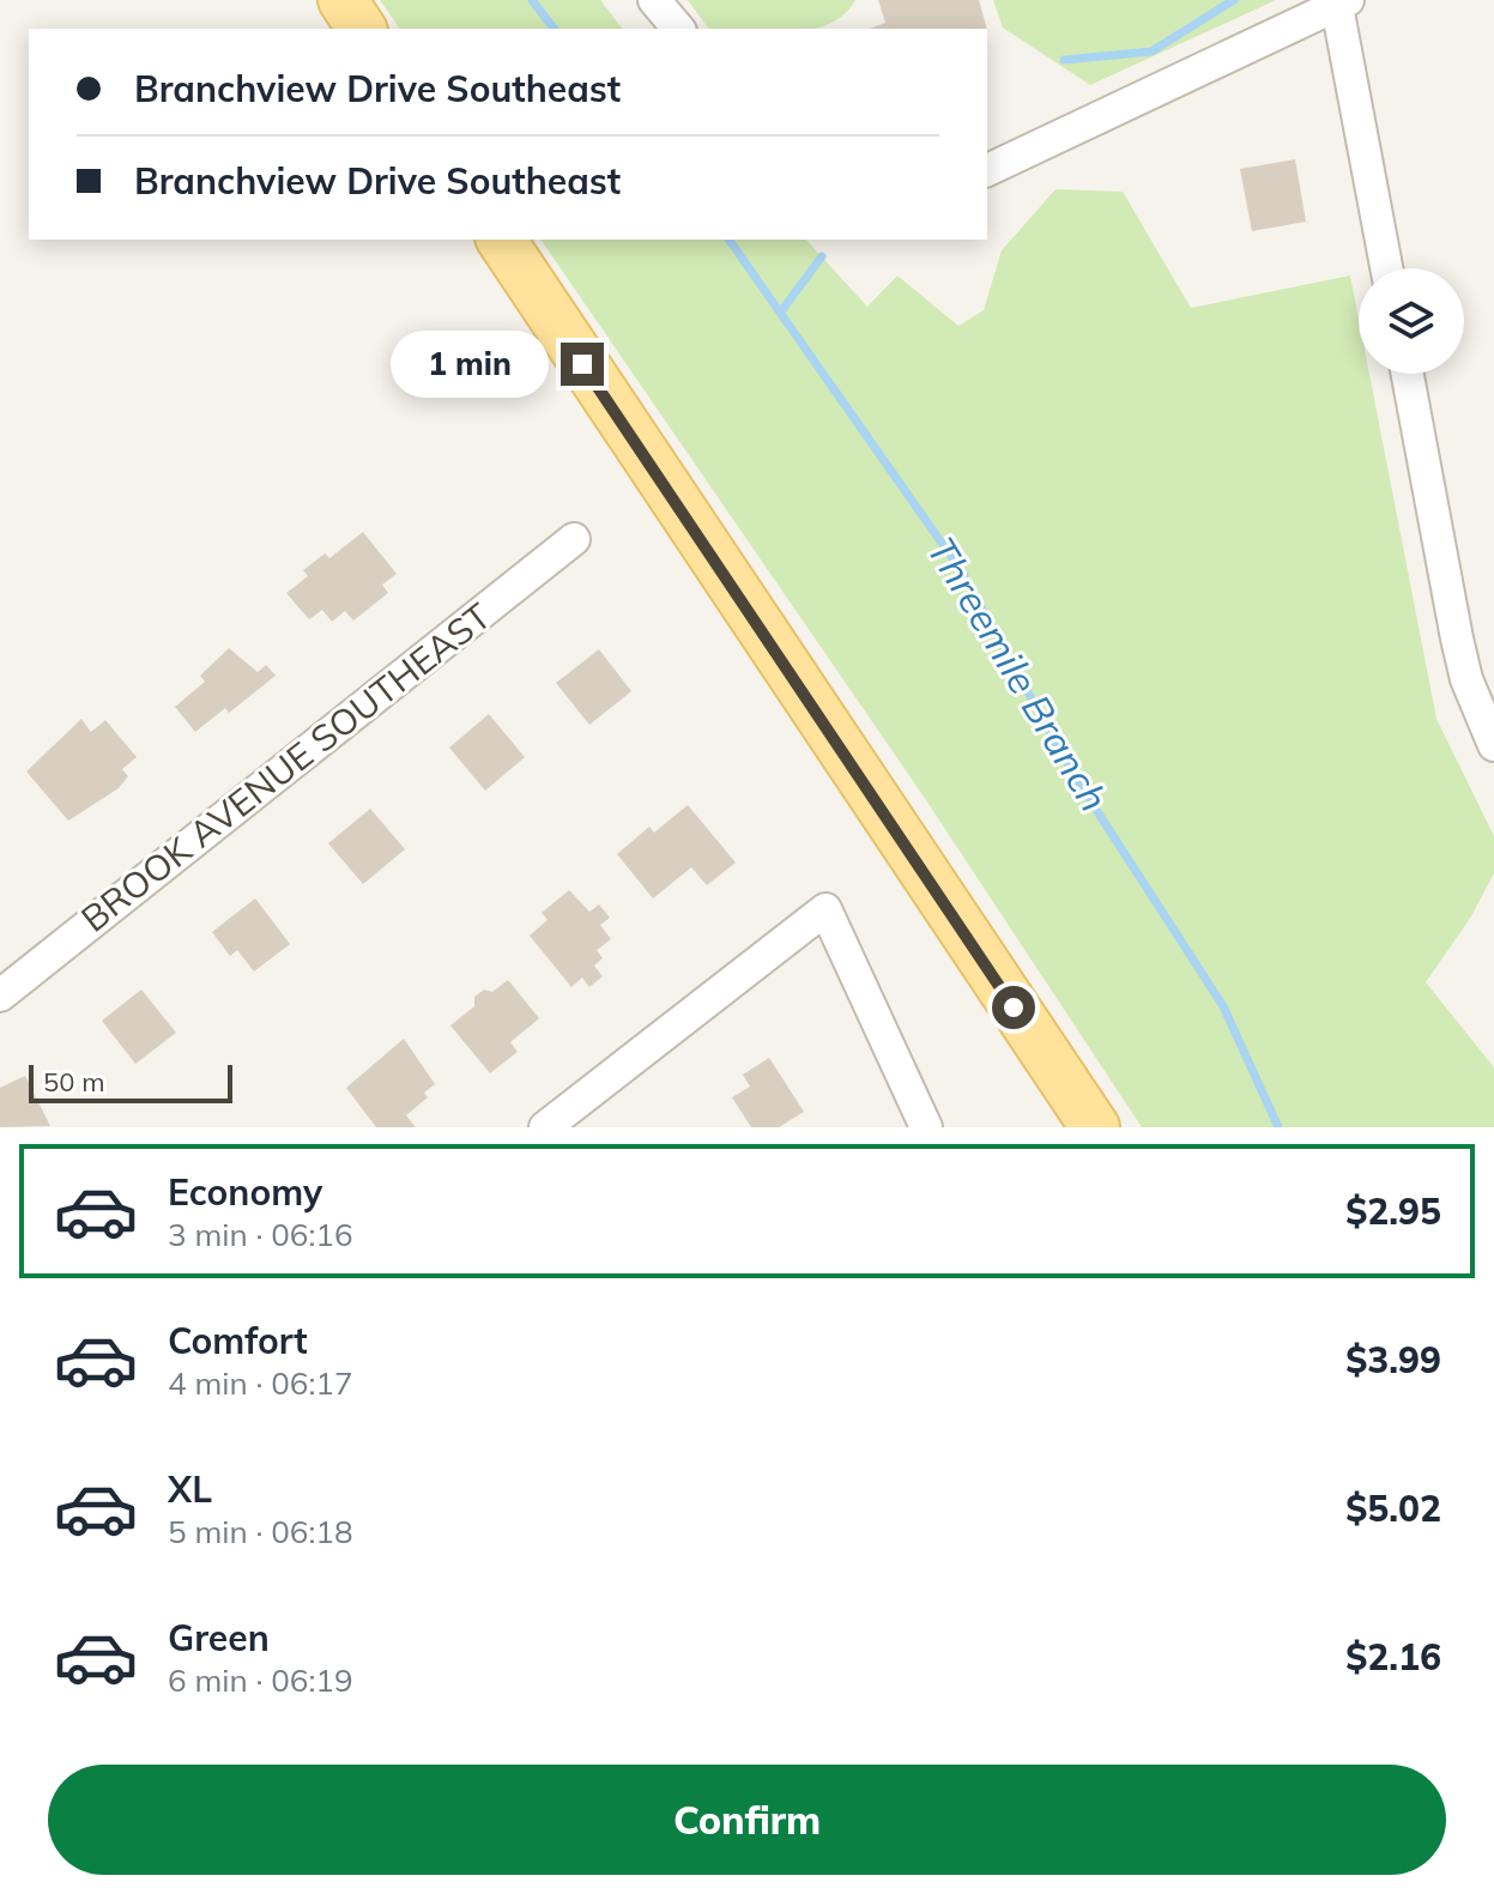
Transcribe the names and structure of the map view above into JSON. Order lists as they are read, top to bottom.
{
  "streets": {
    "street": ["BROOK AVENUE SOUTHEAST"]
  },
  "water": ["Threemile Branch"],
  "scale_bar": "50 m",
  "page": {
    "banner": ["Branchview Drive Southeast", "Branchview Drive Southeast"],
    "bubble": "1 min",
    "scale": "50 m",
    "list": [
      {
        "name": "Economy",
        "note": "3 min · 06:16",
        "value": "$2.95"
      },
      {
        "name": "Comfort",
        "note": "4 min · 06:17",
        "value": "$3.99"
      },
      {
        "name": "XL",
        "note": "5 min · 06:18",
        "value": "$5.02"
      },
      {
        "name": "Green",
        "note": "6 min · 06:19",
        "value": "$2.16"
      }
    ],
    "buttons": "Confirm"
  }
}
